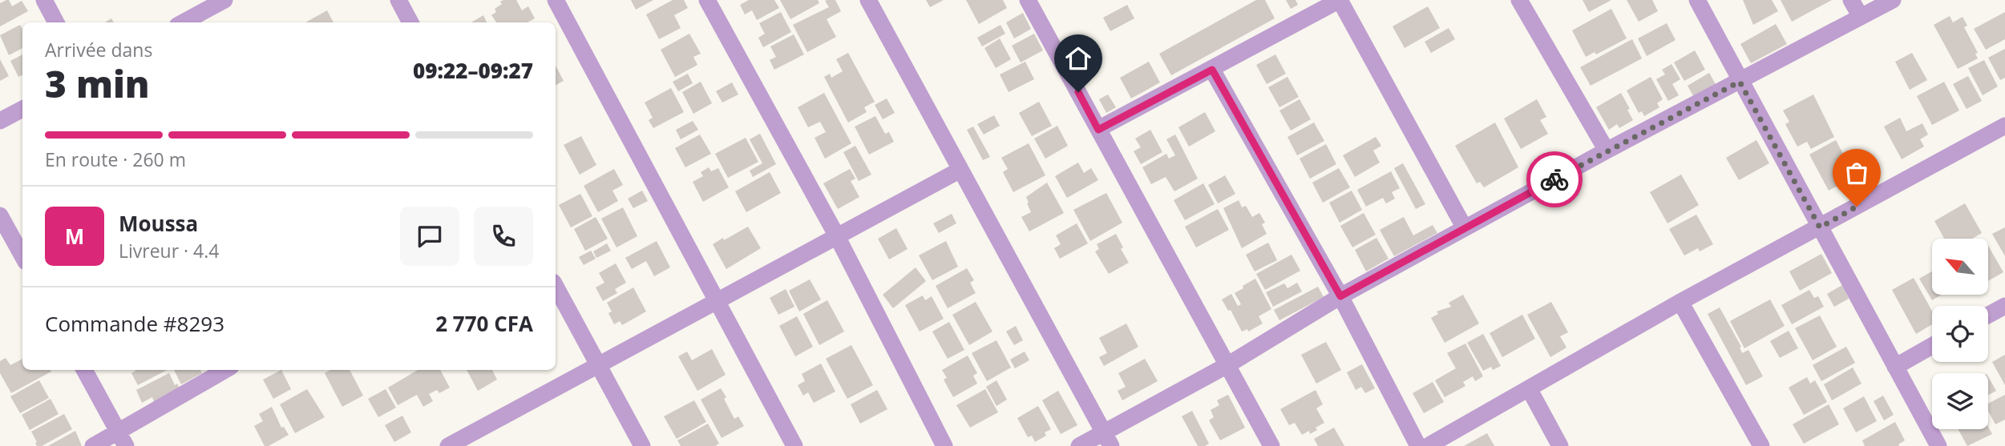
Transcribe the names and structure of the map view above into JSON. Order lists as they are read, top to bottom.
{
  "north": "top left",
  "page": {
    "heading": ["3 min", "Arrivée dans", "09:22–09:27"],
    "panel": [
      "Moussa",
      "Livreur · 4.4",
      "Commande #8293",
      "2 770 CFA"
    ],
    "bar": "En route · 260 m",
    "round": "M"
  }
}
